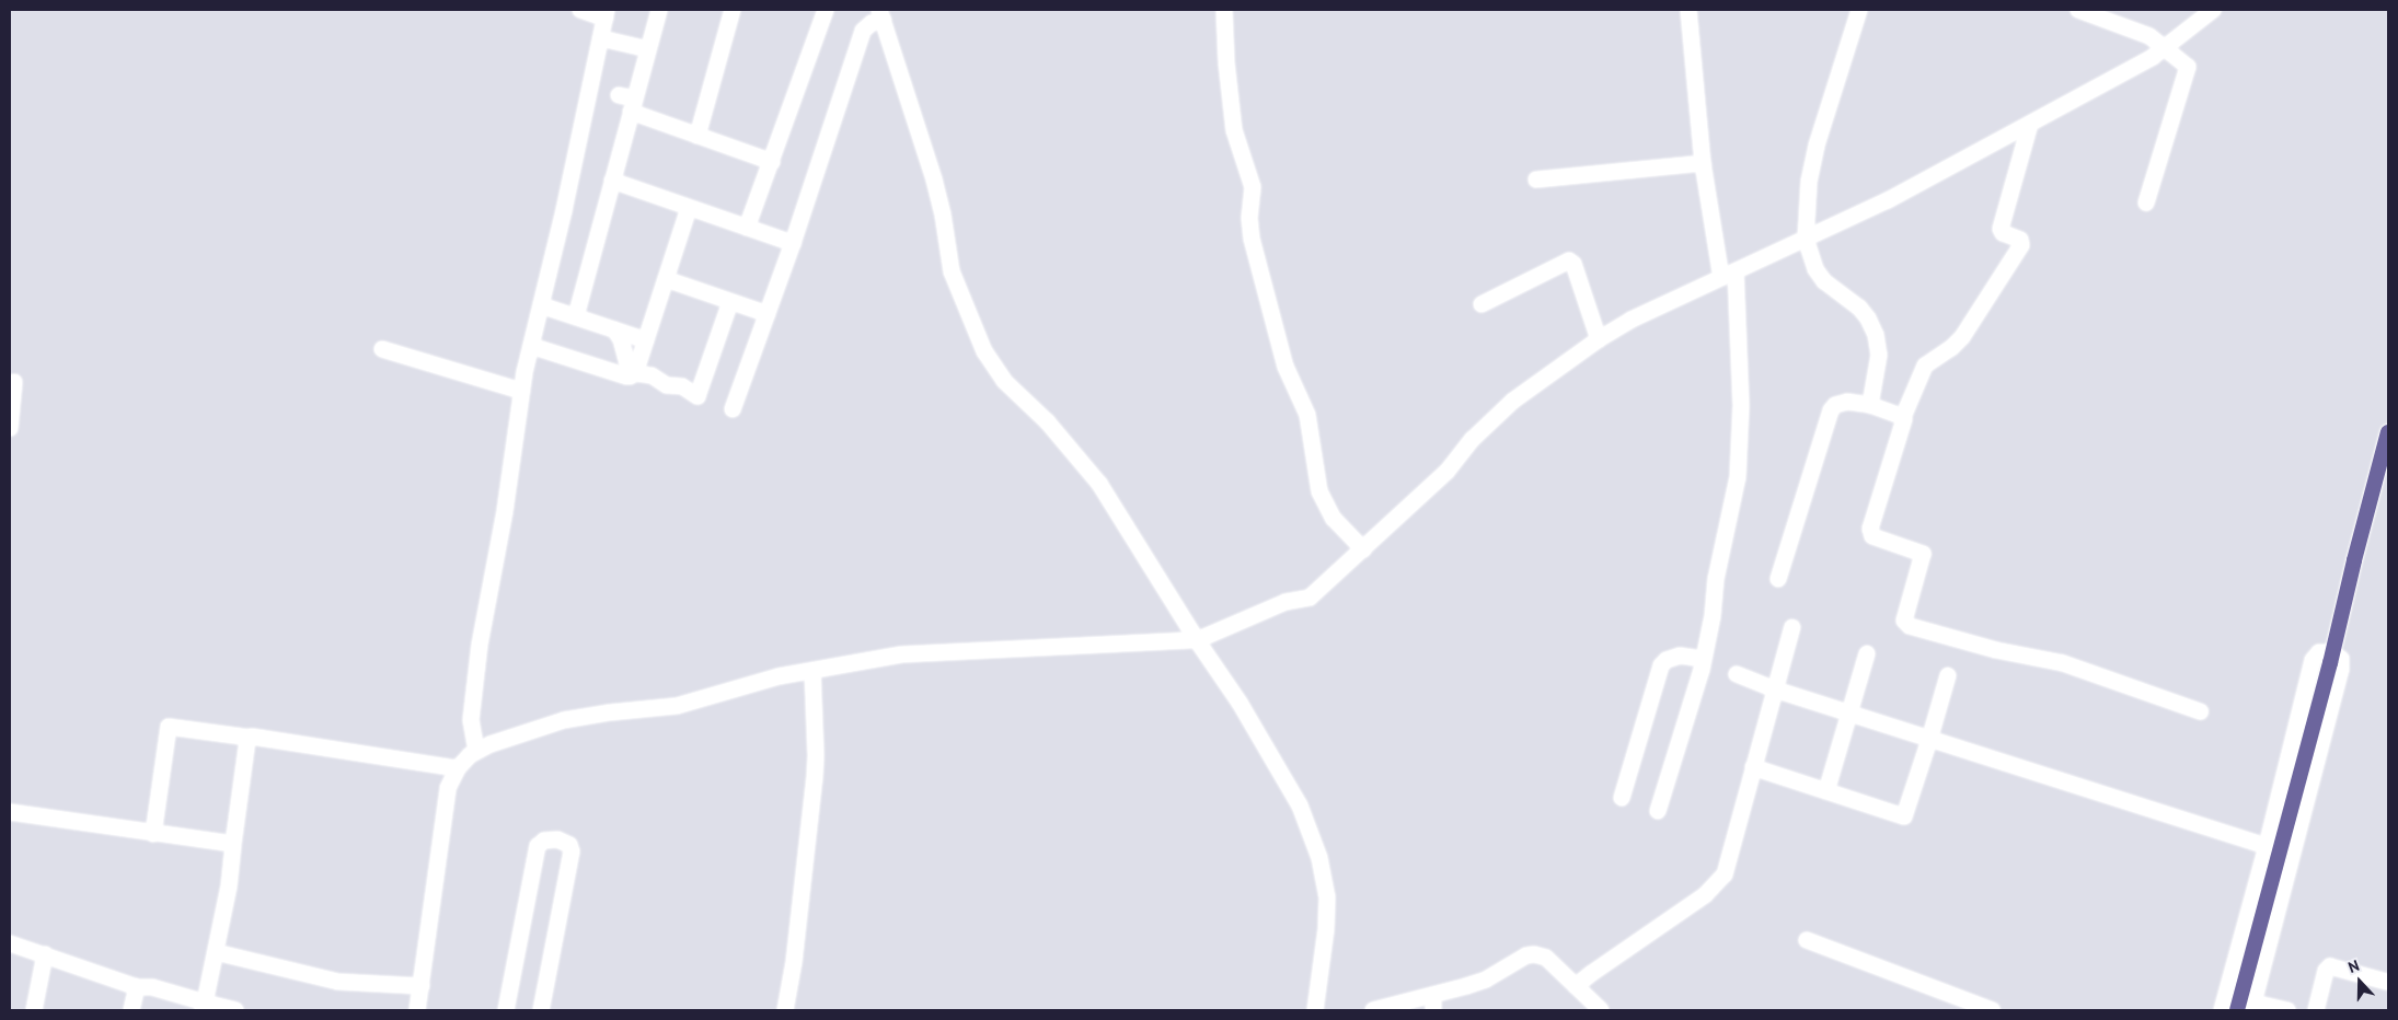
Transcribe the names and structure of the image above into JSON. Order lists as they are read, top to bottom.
{
  "north": "top"
}
